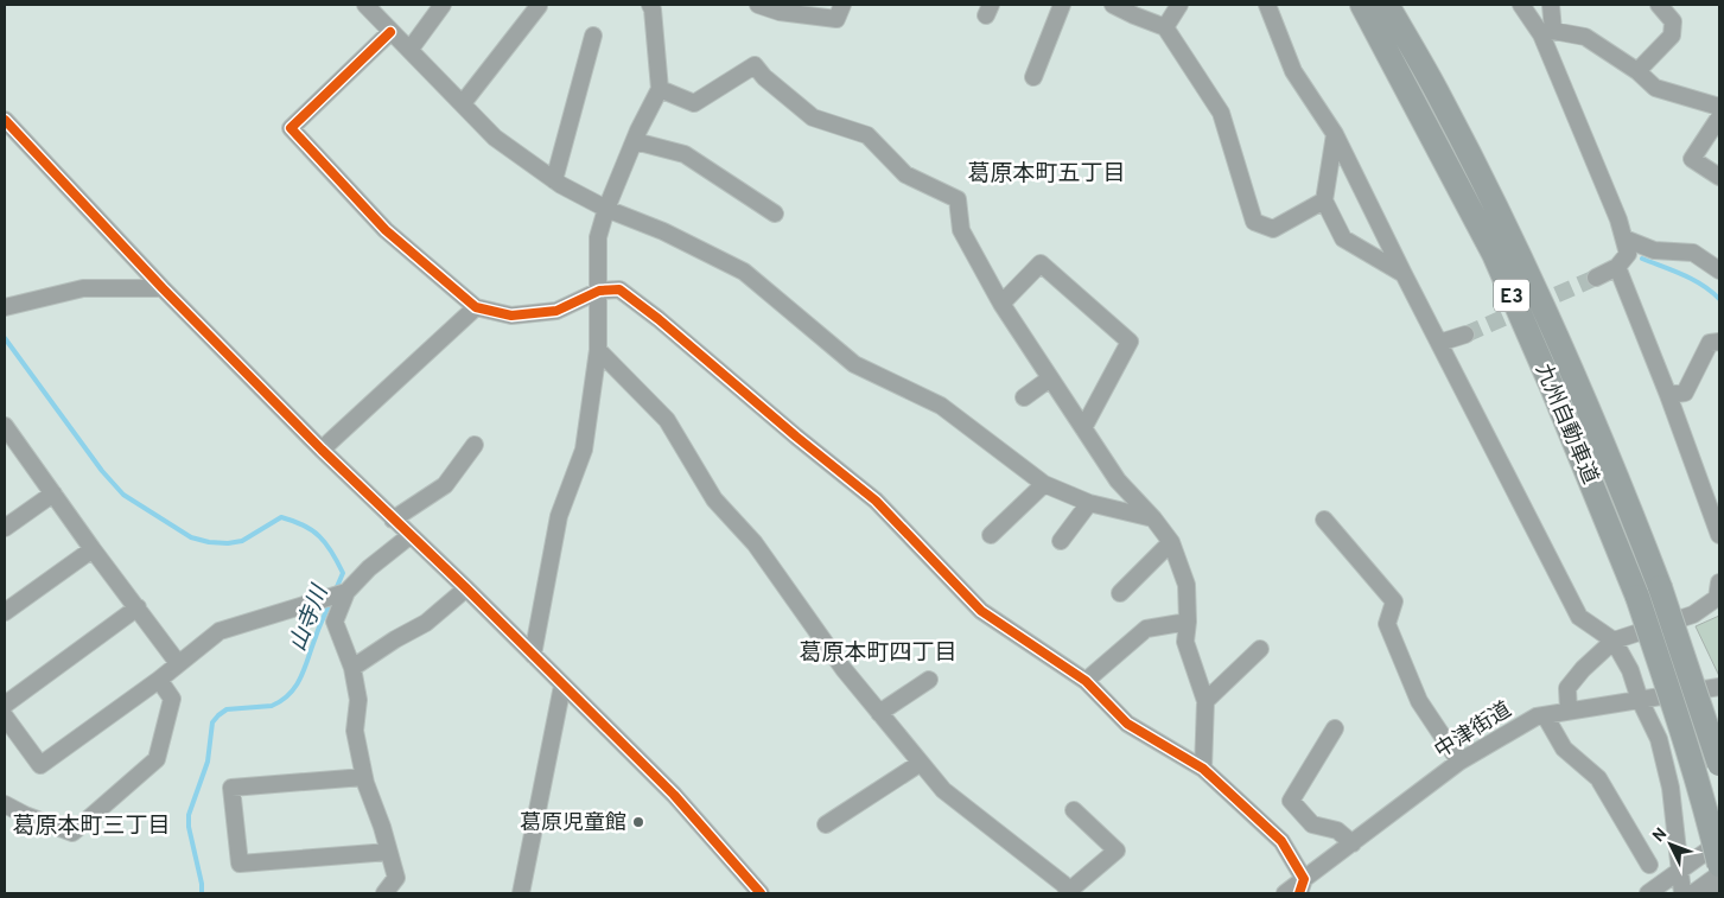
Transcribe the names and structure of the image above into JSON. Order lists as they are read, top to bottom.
{
  "streets": {
    "highway": ["E3", "九州自動車道"],
    "street": ["中津街道"]
  },
  "districts": ["葛原本町五丁目", "葛原本町四丁目", "葛原本町三丁目"],
  "water": ["山寺川"],
  "places": ["葛原児童館"],
  "north": "top left"
}
